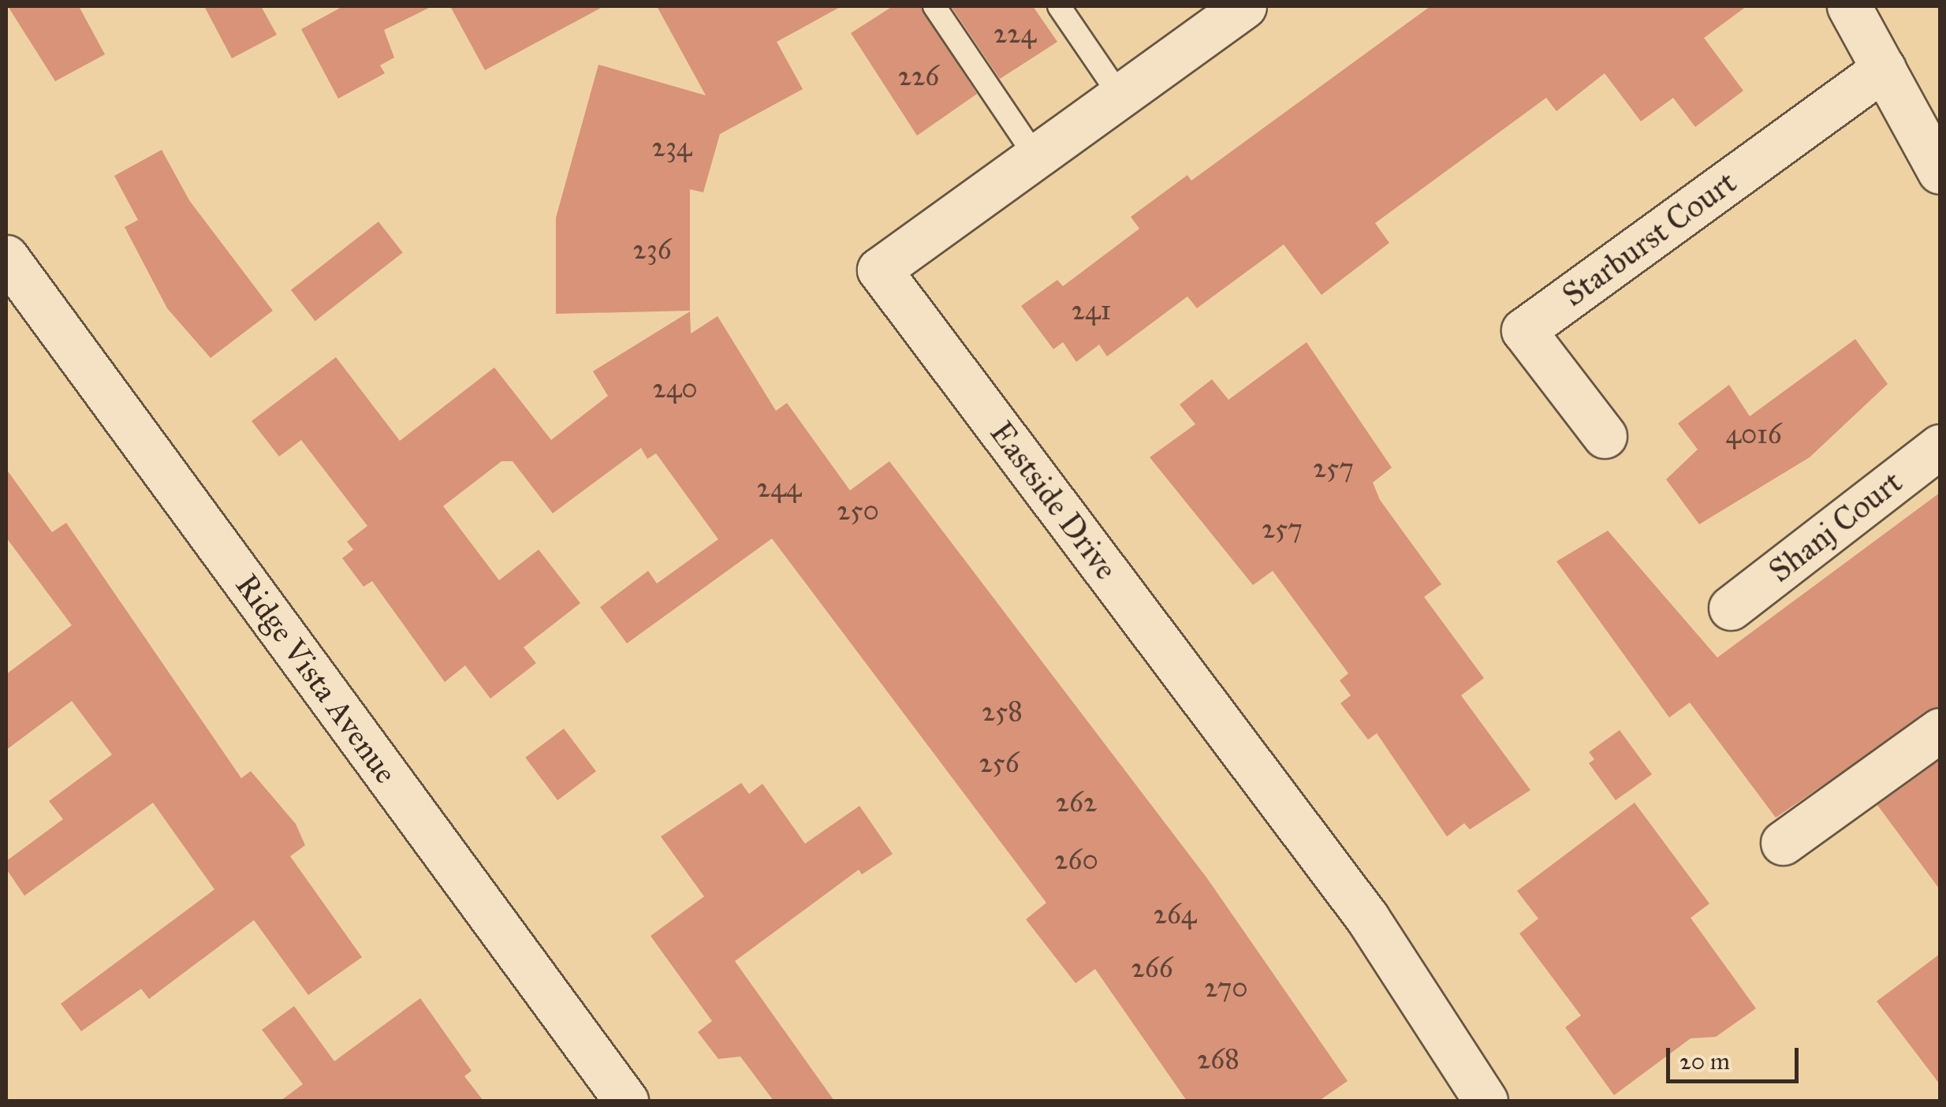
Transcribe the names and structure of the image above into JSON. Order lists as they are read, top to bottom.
{
  "streets": {
    "street": [
      "Starburst Court",
      "Eastside Drive",
      "Shanj Court",
      "Ridge Vista Avenue"
    ]
  },
  "house_numbers": [
    "224",
    "226",
    "234",
    "236",
    "241",
    "240",
    "4016",
    "257",
    "244",
    "250",
    "257",
    "258",
    "256",
    "262",
    "260",
    "264",
    "266",
    "270",
    "268"
  ],
  "scale_bar": "20 m"
}
